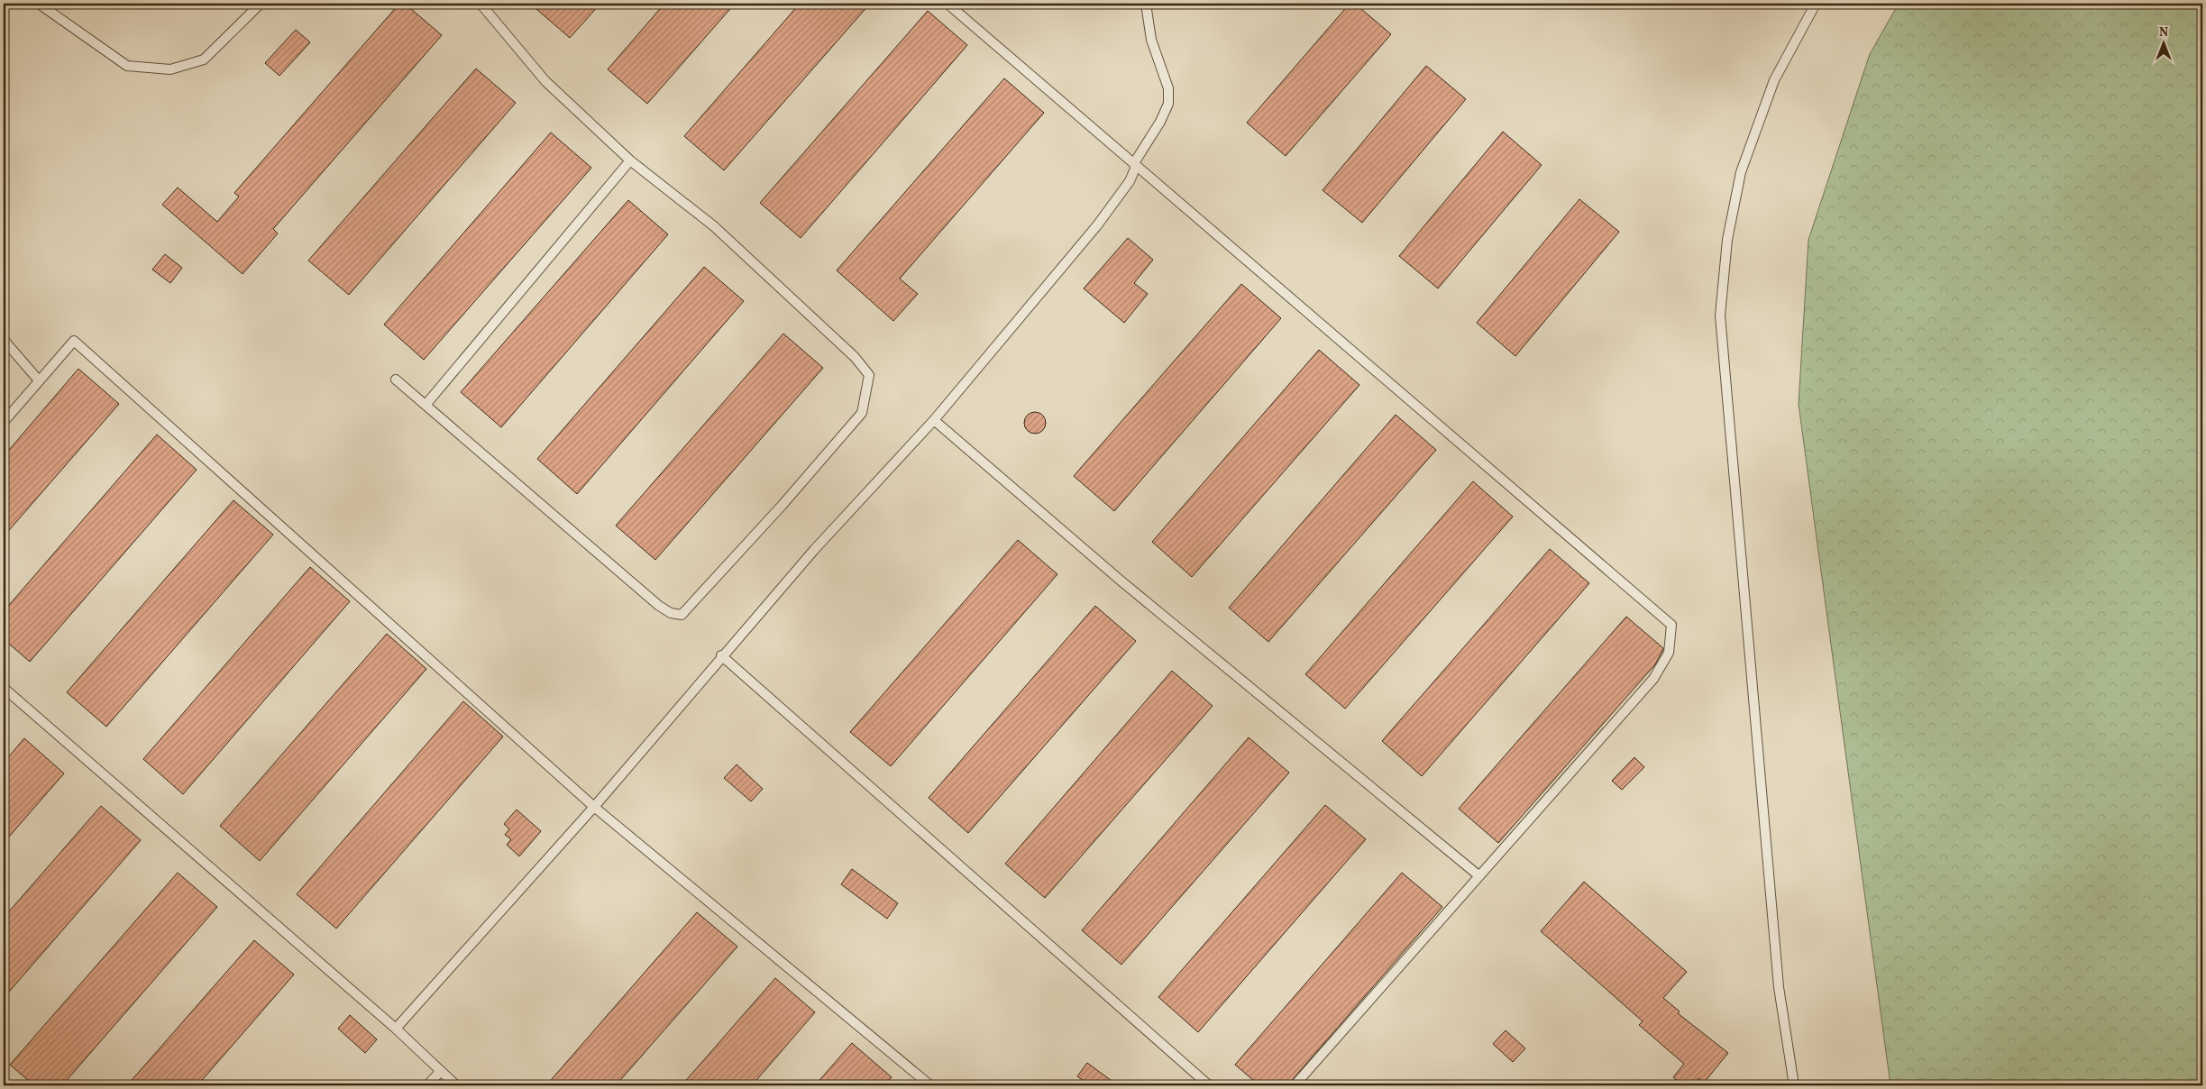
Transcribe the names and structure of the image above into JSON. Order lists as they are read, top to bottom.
{
  "north": "top"
}
